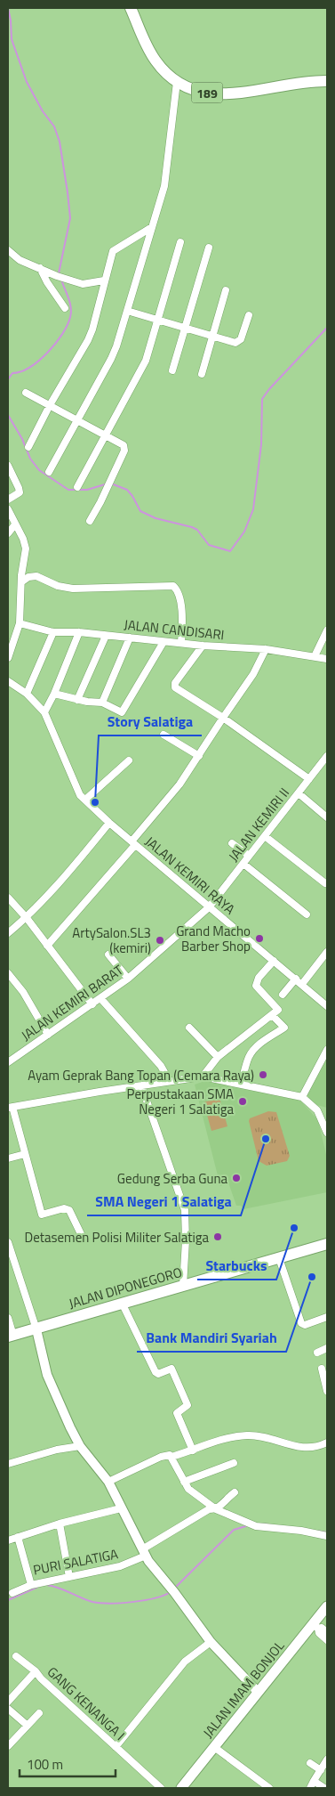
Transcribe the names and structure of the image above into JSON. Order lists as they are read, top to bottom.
{
  "streets": {
    "main road": ["189", "JALAN DIPONEGORO", "JALAN IMAM BONJOL"],
    "street": [
      "JALAN CANDISARI",
      "JALAN KEMIRI II",
      "JALAN KEMIRI RAYA",
      "JALAN KEMIRI BARAT",
      "PURI SALATIGA",
      "GANG KENANGA I"
    ]
  },
  "crossings": [
    ["JALAN KEMIRI II", "JALAN KEMIRI RAYA"],
    ["JALAN KEMIRI II", "JALAN KEMIRI BARAT"],
    ["JALAN KEMIRI RAYA", "JALAN KEMIRI BARAT"]
  ],
  "places": [
    "Story Salatiga",
    "Grand Macho Barber Shop",
    "ArtySalon.SL3 (kemiri)",
    "Ayam Geprak Bang Topan (Cemara Raya)",
    "Perpustakaan SMA Negeri 1 Salatiga",
    "SMA Negeri 1 Salatiga",
    "Gedung Serba Guna",
    "Starbucks",
    "Detasemen Polisi Militer Salatiga",
    "Bank Mandiri Syariah"
  ],
  "scale_bar": "100 m"
}
